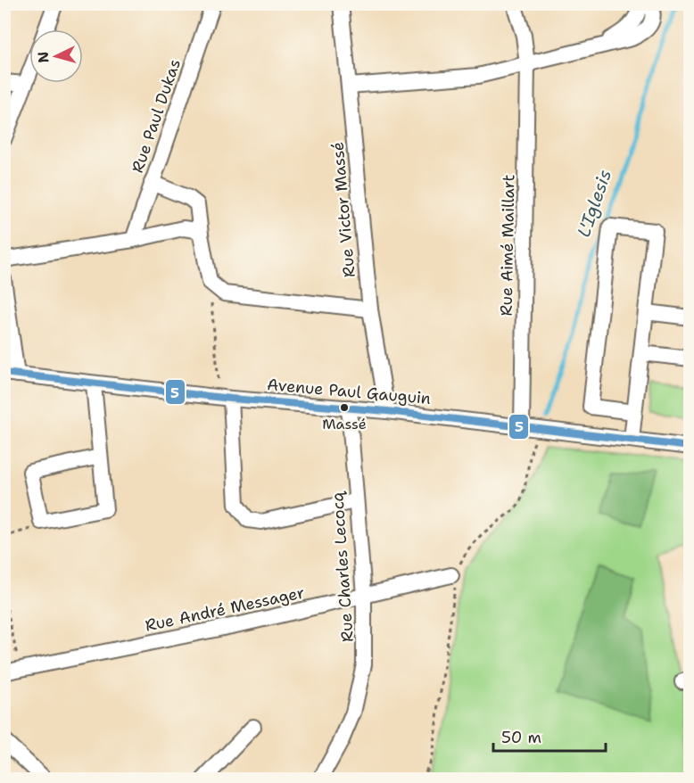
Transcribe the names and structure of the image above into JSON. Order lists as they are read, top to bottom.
{
  "streets": {
    "street": [
      "Rue Paul Dukas",
      "Rue Victor Massé",
      "Rue Aimé Maillart",
      "Avenue Paul Gauguin",
      "Rue Charles Lecocq",
      "Rue André Messager"
    ]
  },
  "crossings": [
    ["Rue Victor Massé", "Avenue Paul Gauguin"],
    ["Rue Aimé Maillart", "Avenue Paul Gauguin"],
    ["Avenue Paul Gauguin", "Rue Charles Lecocq"],
    ["Rue Charles Lecocq", "Rue André Messager"]
  ],
  "water": ["L'Iglesis"],
  "places": ["Massé"],
  "lines": ["transit line 5"],
  "scale_bar": "50 m",
  "north": "left"
}
